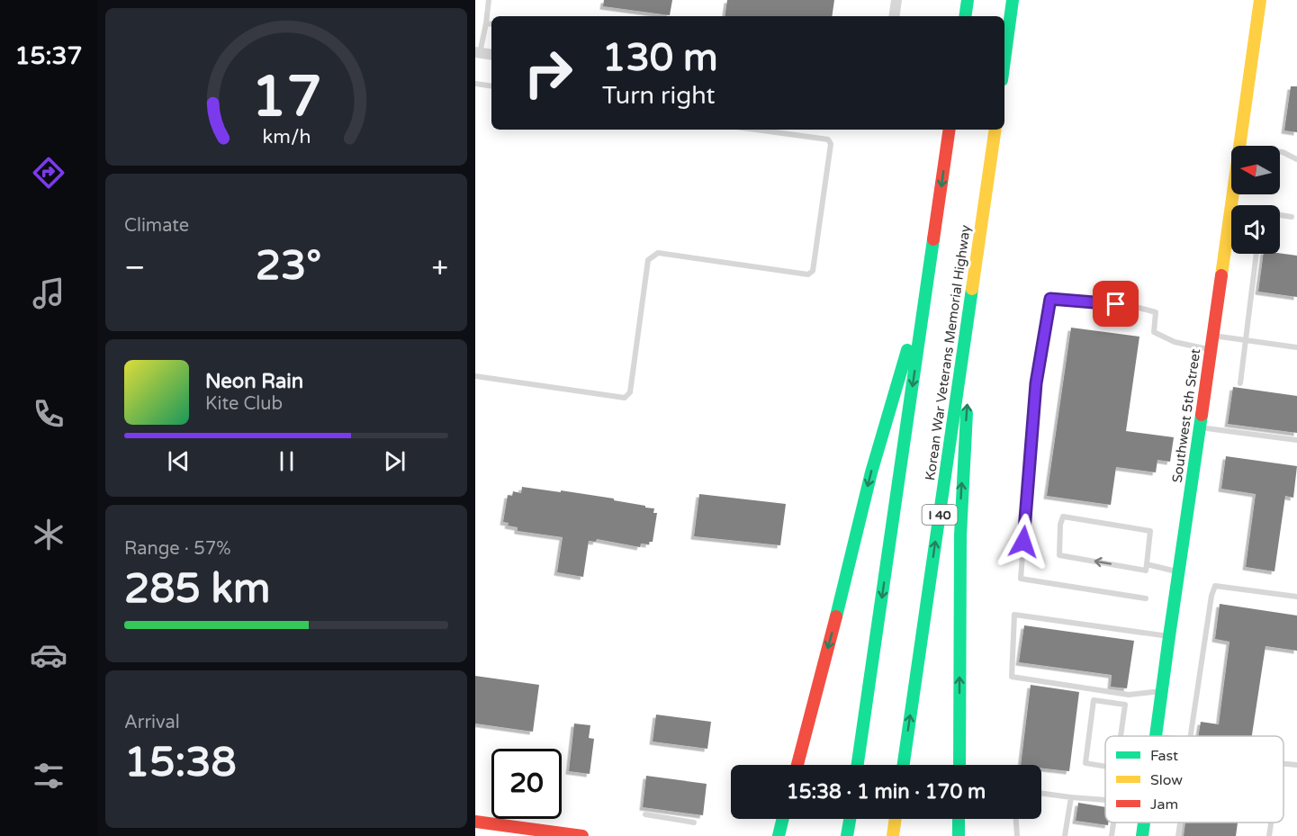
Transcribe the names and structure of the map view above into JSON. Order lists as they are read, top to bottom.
{
  "streets": {
    "main road": ["Korean War Veterans Memorial Highway", "Southwest 5th Street", "I 40"]
  },
  "legend": ["Fast", "Slow", "Jam"],
  "north": "left",
  "page": {
    "tabs": "15:37",
    "turn": ["130 m", "Turn right"],
    "tile": [
      "Climate",
      ["Range · 57%", "285 km"],
      ["Arrival", "15:38"]
    ],
    "heat": ["−", "23°", "+"],
    "song": ["Neon Rain", "Kite Club"],
    "limit": "20",
    "trip": "15:38 · 1 min · 170 m",
    "gauge": ["17", "km/h"]
  }
}
